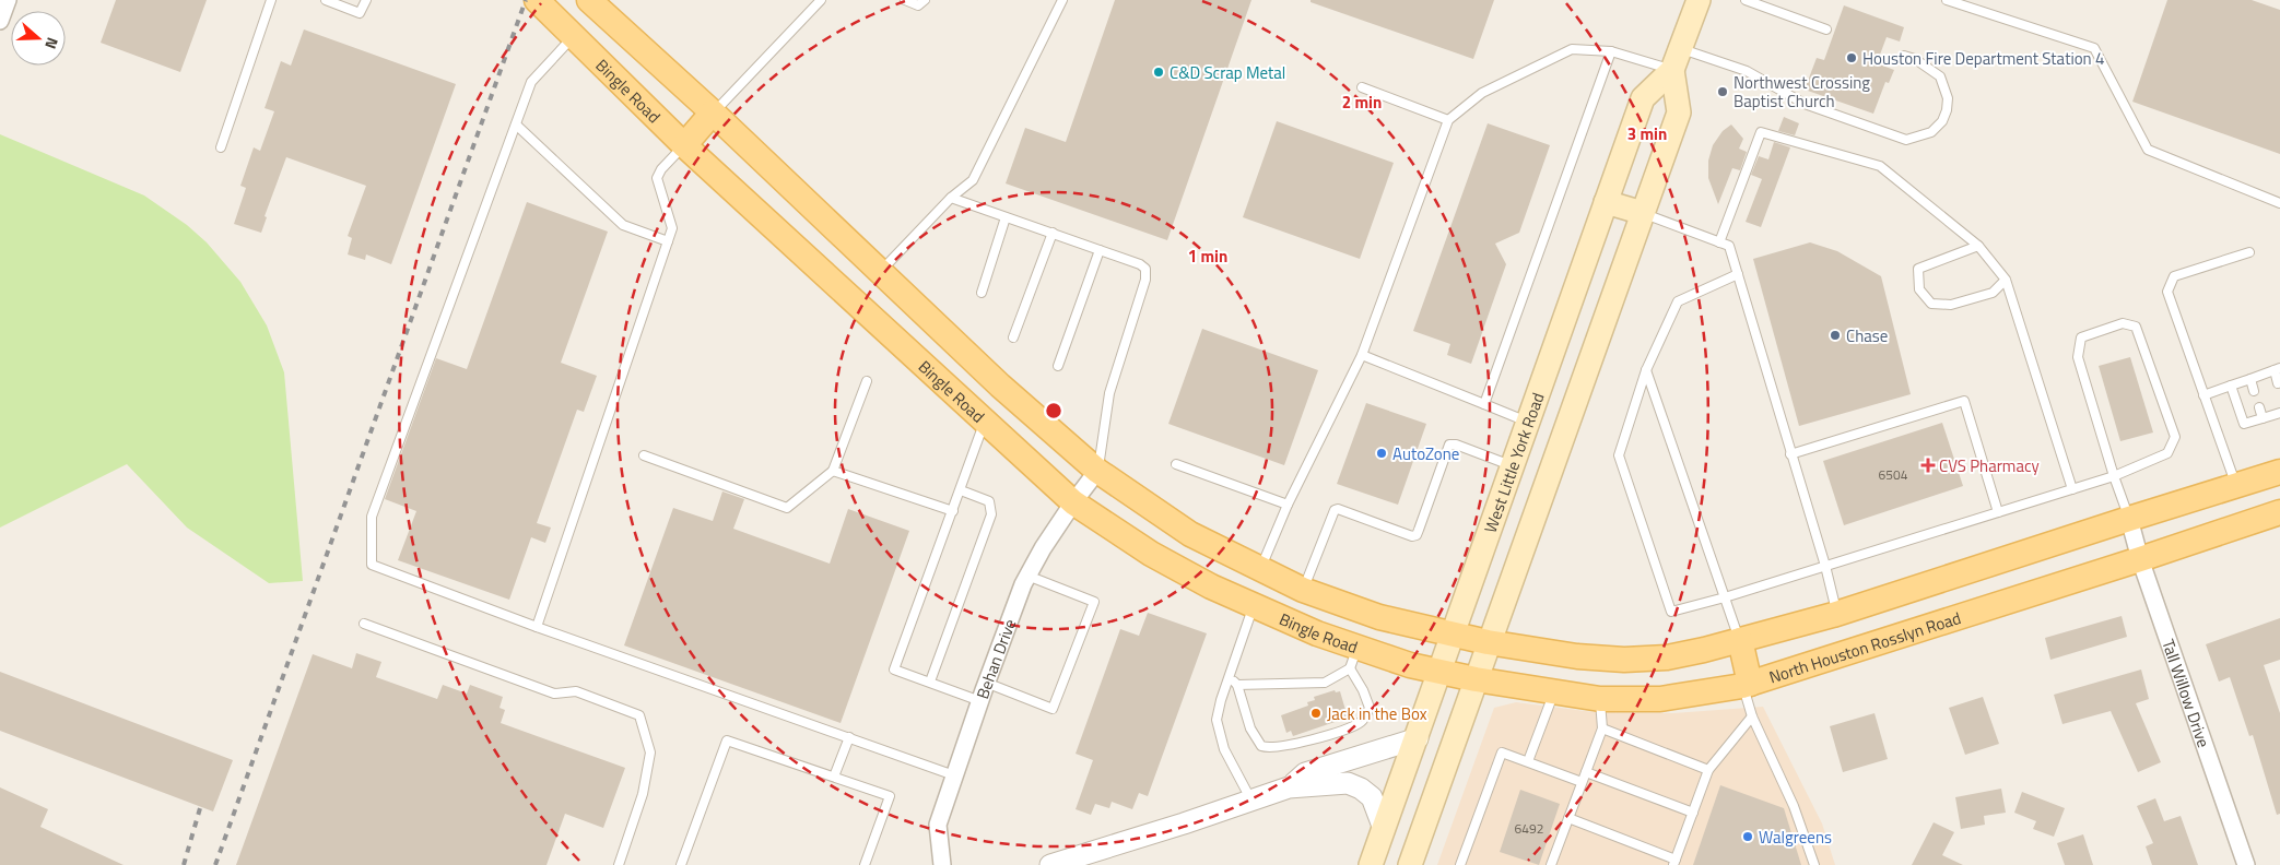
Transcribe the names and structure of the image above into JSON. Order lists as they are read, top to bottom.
{
  "streets": {
    "main road": ["Bingle Road", "West Little York Road", "North Houston Rosslyn Road"],
    "street": ["Behan Drive", "Tall Willow Drive"]
  },
  "crossings": [
    ["Bingle Road", "West Little York Road"],
    ["Bingle Road", "North Houston Rosslyn Road"],
    ["Bingle Road", "Behan Drive"],
    ["West Little York Road", "North Houston Rosslyn Road"],
    ["North Houston Rosslyn Road", "Tall Willow Drive"]
  ],
  "places": {
    "other": [
      "Houston Fire Department Station 4",
      "C&D Scrap Metal",
      "Northwest Crossing Baptist Church",
      "Chase",
      "AutoZone",
      "Jack in the Box",
      "Walgreens"
    ],
    "health": ["CVS Pharmacy"]
  },
  "house_numbers": ["6504", "6492"],
  "north": "right",
  "rings": ["2 min", "3 min", "1 min"]
}
